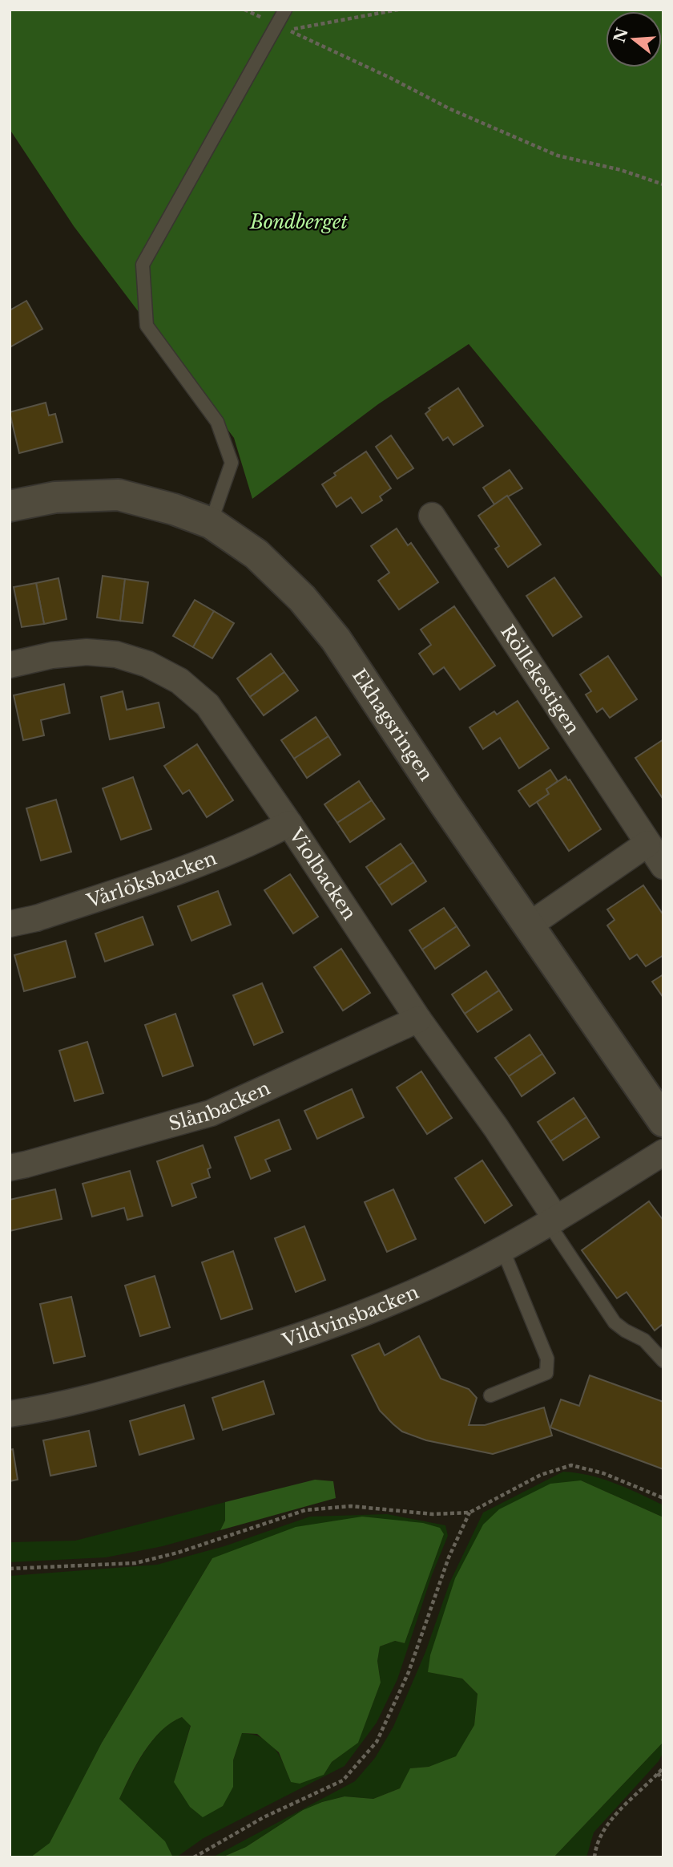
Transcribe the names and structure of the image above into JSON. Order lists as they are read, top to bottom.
{
  "streets": {
    "street": [
      "Röllekestigen",
      "Ekhagsringen",
      "Violbacken",
      "Vårlöksbacken",
      "Slånbacken",
      "Vildvinsbacken"
    ]
  },
  "crossings": [
    ["Violbacken", "Vårlöksbacken"],
    ["Violbacken", "Slånbacken"],
    ["Violbacken", "Vildvinsbacken"]
  ],
  "parks": ["Bondberget"],
  "north": "left"
}
